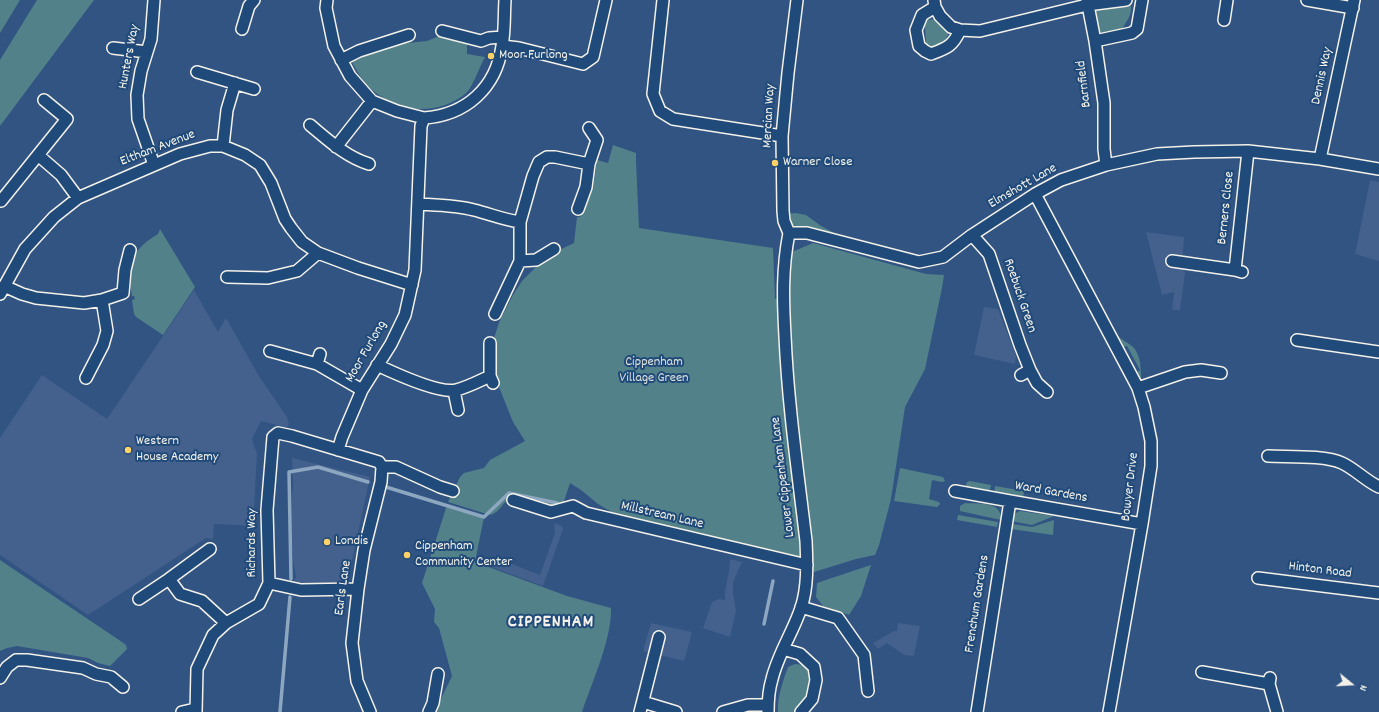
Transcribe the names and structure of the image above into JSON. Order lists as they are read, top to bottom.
{
  "streets": {
    "street": [
      "Hunters Way",
      "Dennis Way",
      "Barnfield",
      "Mercian Way",
      "Eltham Avenue",
      "Elmshott Lane",
      "Berners Close",
      "Roebuck Green",
      "Moor Furlong",
      "Lower Cippenham Lane",
      "Bowyer Drive",
      "Ward Gardens",
      "Millstream Lane",
      "Richards Way",
      "Hinton Road",
      "Earls Lane",
      "Frenchum Gardens"
    ]
  },
  "crossings": [
    ["Hunters Way", "Eltham Avenue"],
    ["Dennis Way", "Elmshott Lane"],
    ["Barnfield", "Elmshott Lane"],
    ["Mercian Way", "Elmshott Lane"],
    ["Mercian Way", "Lower Cippenham Lane"],
    ["Eltham Avenue", "Moor Furlong"],
    ["Elmshott Lane", "Berners Close"],
    ["Elmshott Lane", "Roebuck Green"],
    ["Elmshott Lane", "Lower Cippenham Lane"],
    ["Elmshott Lane", "Bowyer Drive"],
    ["Moor Furlong", "Richards Way"],
    ["Lower Cippenham Lane", "Millstream Lane"],
    ["Bowyer Drive", "Ward Gardens"],
    ["Ward Gardens", "Frenchum Gardens"]
  ],
  "districts": ["CIPPENHAM"],
  "parks": ["Cippenham Village Green"],
  "places": [
    "Moor Furlong",
    "Warner Close",
    "Western House Academy",
    "Londis",
    "Cippenham Community Center"
  ],
  "north": "right"
}
